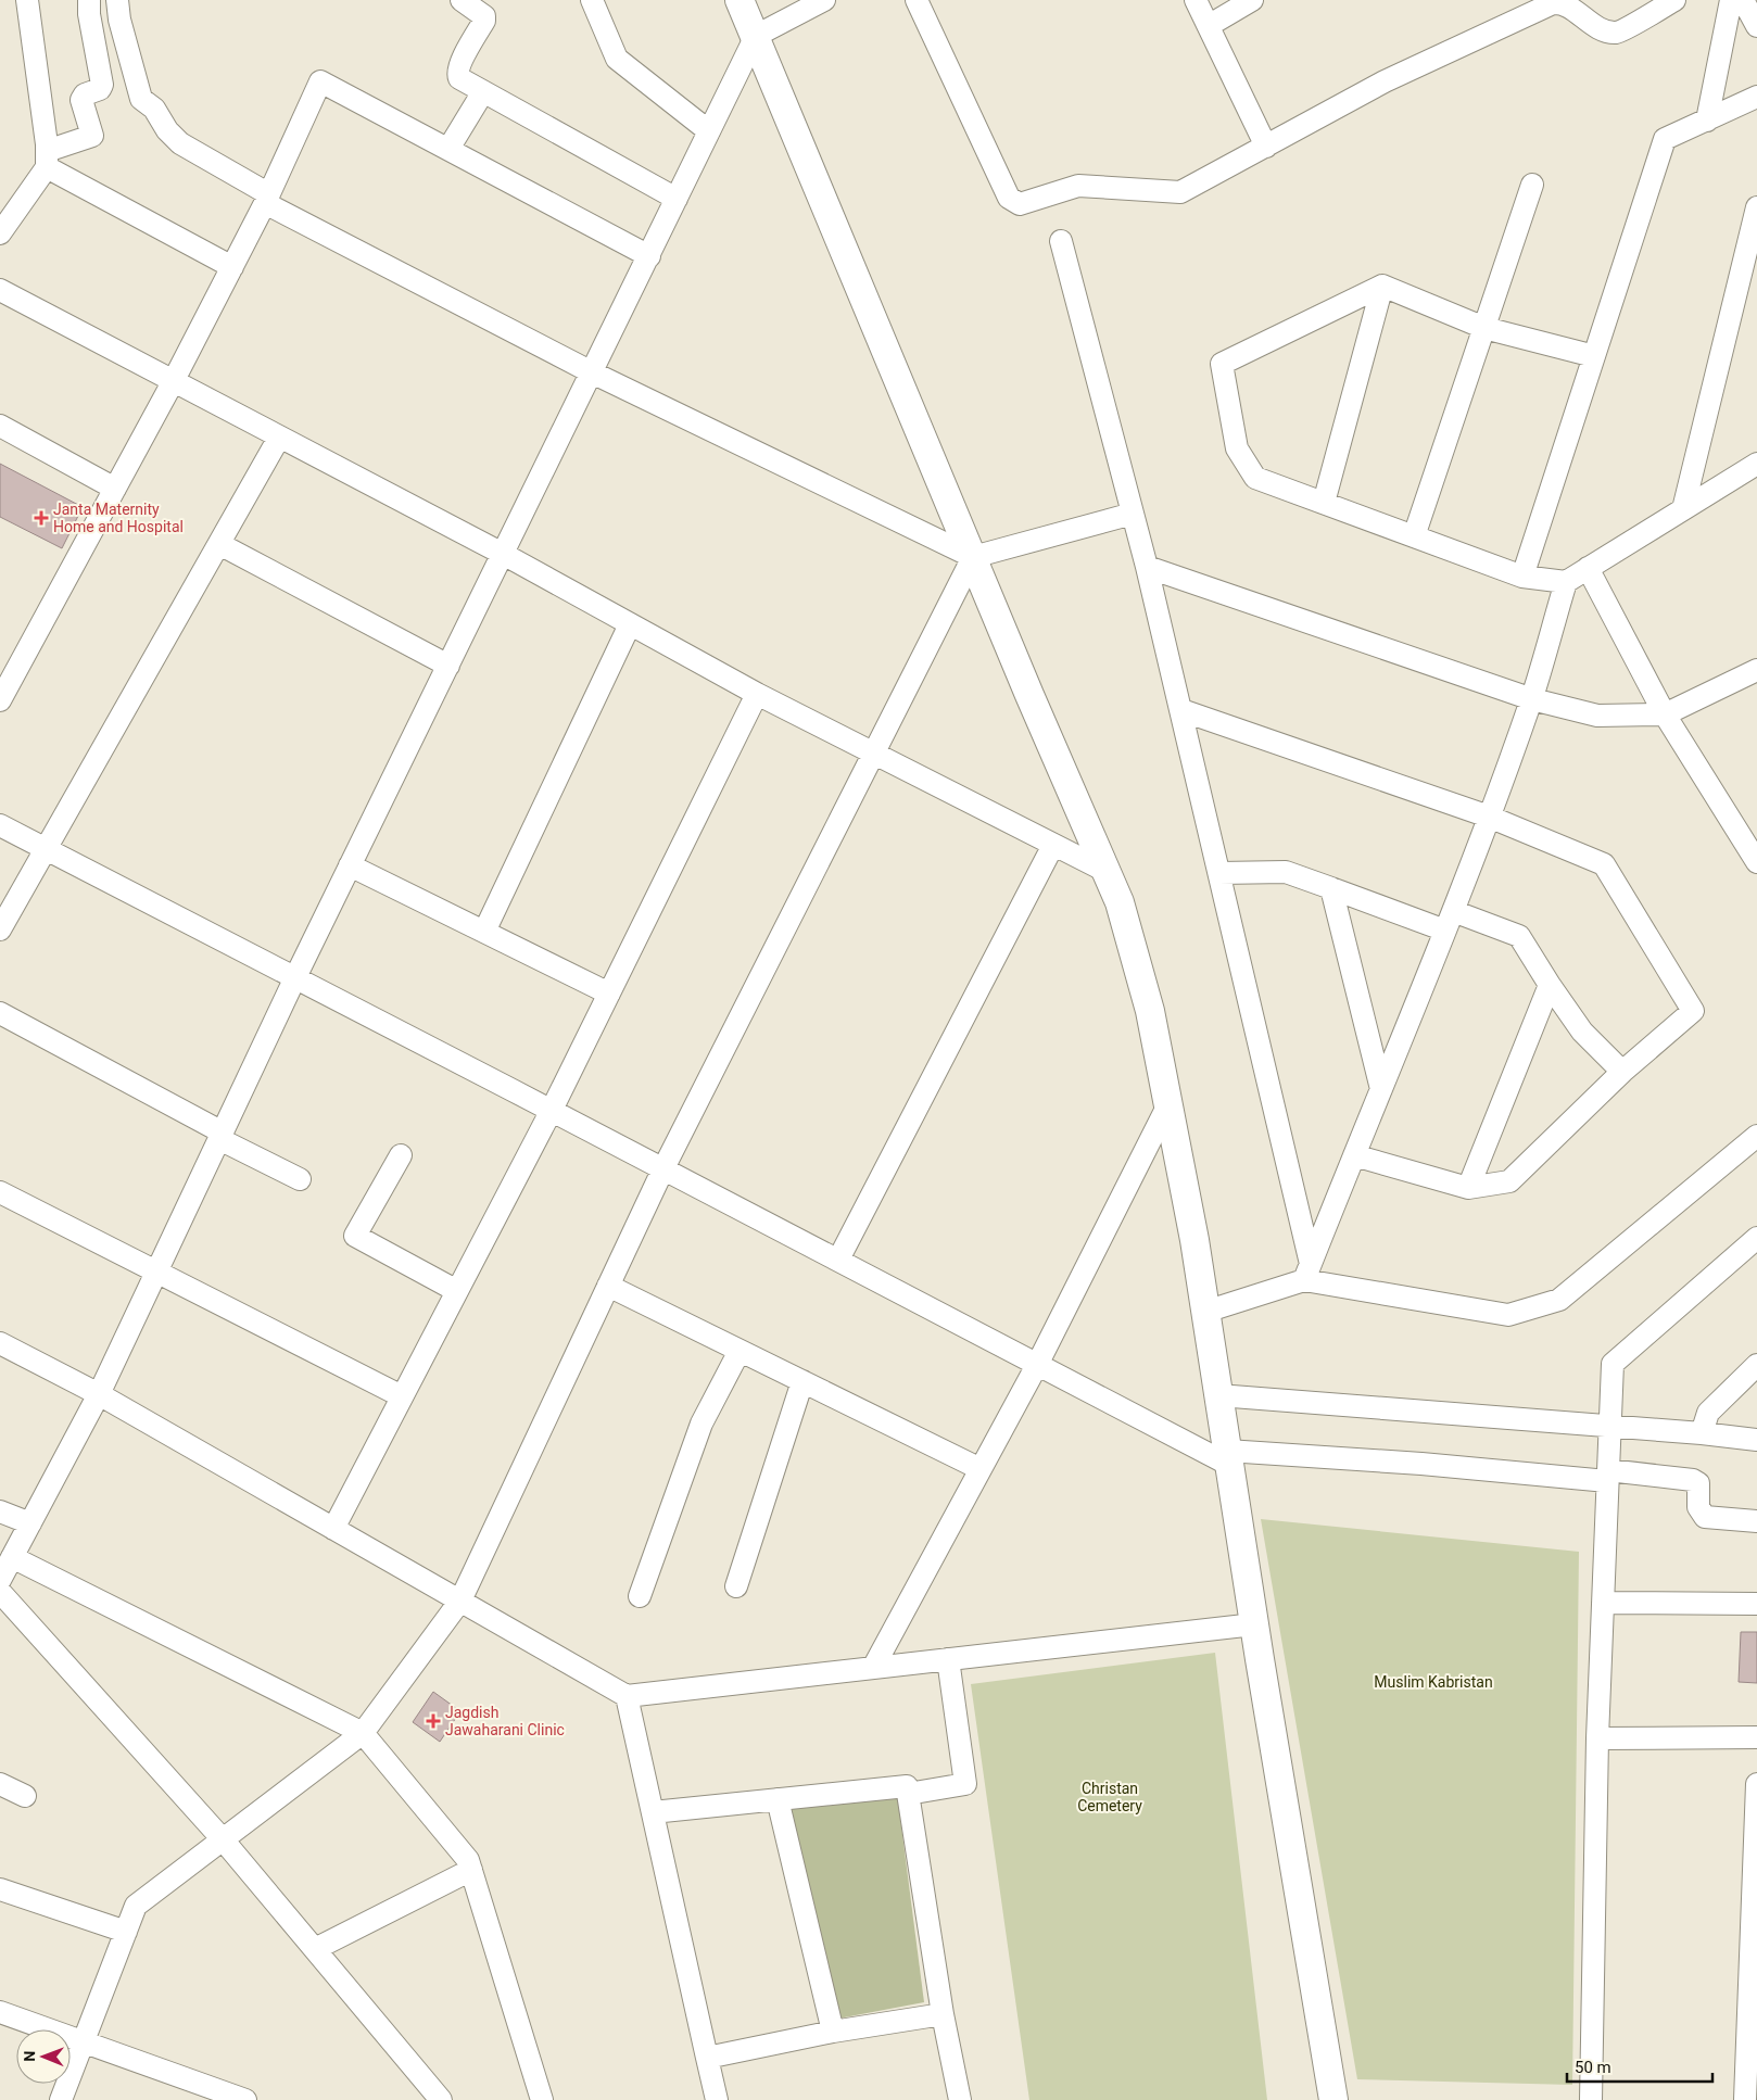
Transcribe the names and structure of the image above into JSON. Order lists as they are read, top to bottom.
{
  "parks": ["Muslim Kabristan", "Christan Cemetery"],
  "places": {
    "health": ["Janta Maternity Home and Hospital", "Jagdish Jawaharani Clinic"]
  },
  "scale_bar": "50 m",
  "north": "left"
}
